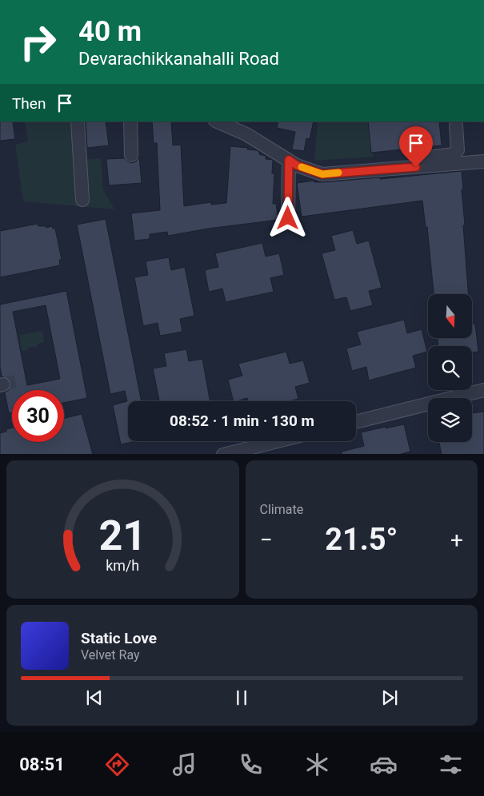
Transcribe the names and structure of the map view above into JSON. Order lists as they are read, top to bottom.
{
  "north": "bottom",
  "page": {
    "turn": ["40 m", "Devarachikkanahalli Road"],
    "then": "Then",
    "limit": "30",
    "trip": "08:52 · 1 min · 130 m",
    "tile": "Climate",
    "heat": ["−", "21.5°", "+"],
    "song": ["Static Love", "Velvet Ray"],
    "tabs": "08:51",
    "gauge": ["21", "km/h"]
  }
}
